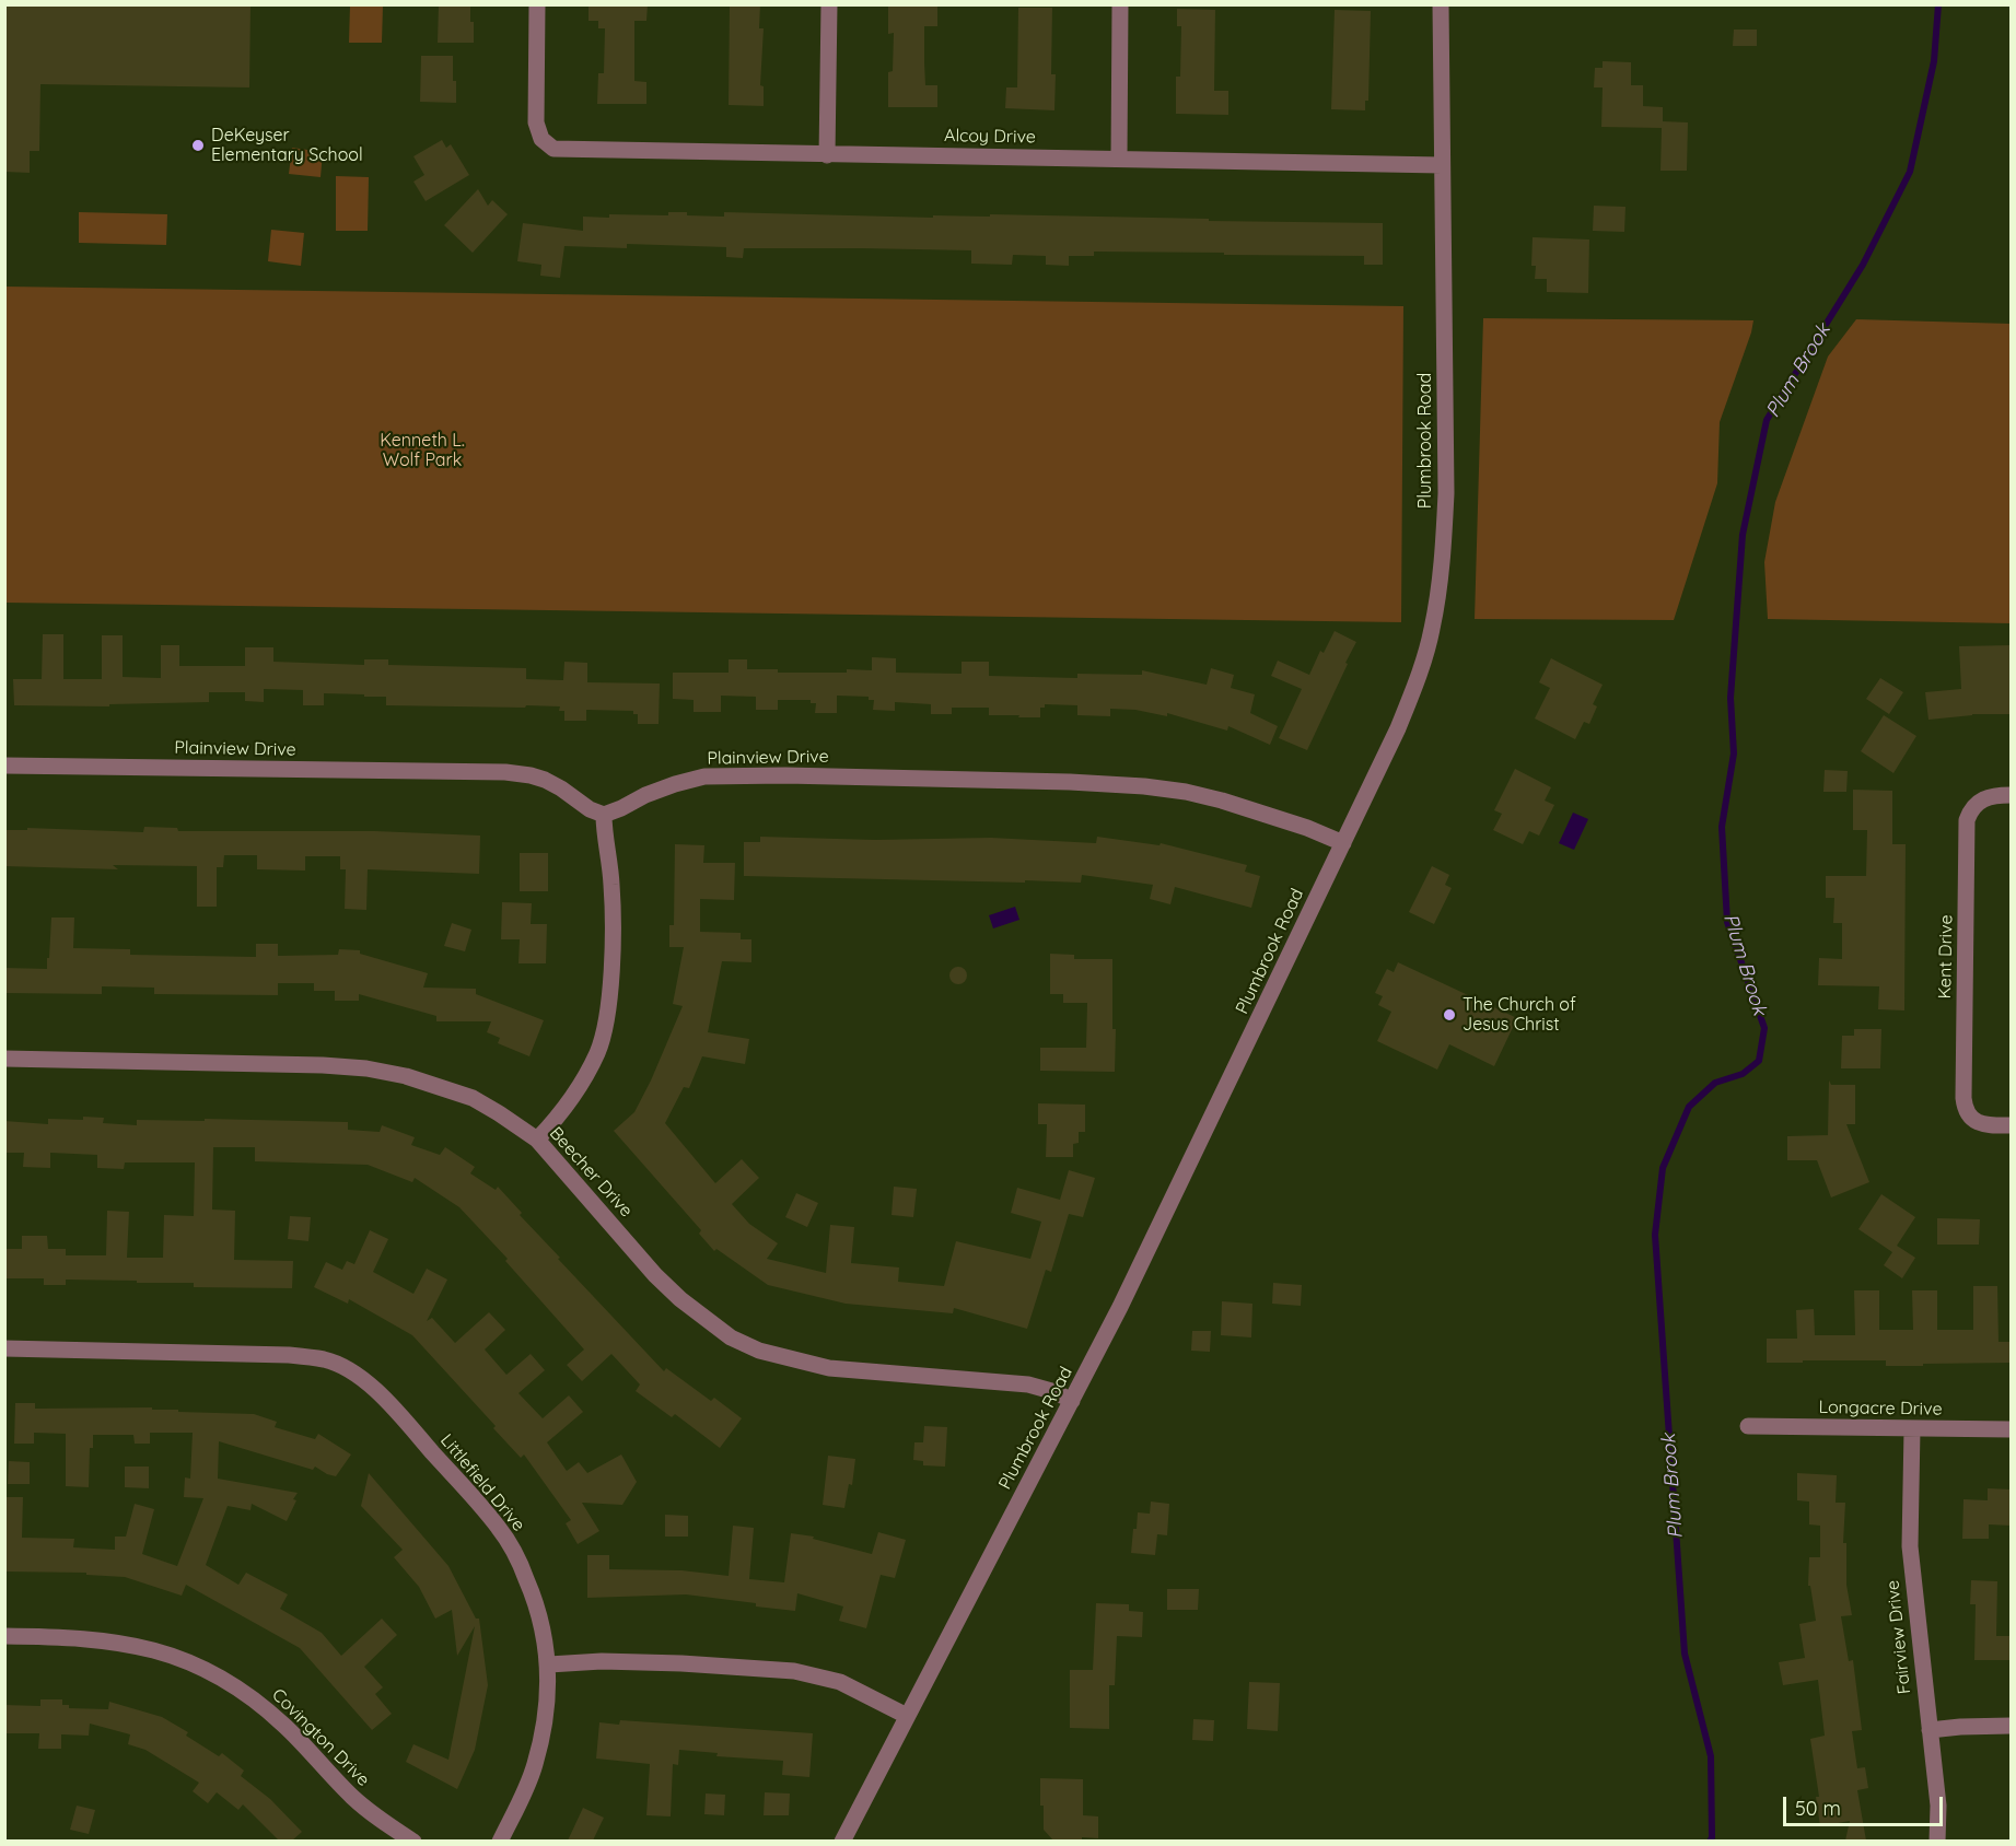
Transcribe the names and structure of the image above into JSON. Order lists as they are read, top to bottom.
{
  "streets": {
    "street": [
      "Alcoy Drive",
      "Plumbrook Road",
      "Plainview Drive",
      "Kent Drive",
      "Beecher Drive",
      "Longacre Drive",
      "Littlefield Drive",
      "Fairview Drive",
      "Covington Drive"
    ]
  },
  "crossings": [
    ["Alcoy Drive", "Plumbrook Road"],
    ["Plumbrook Road", "Plainview Drive"],
    ["Plumbrook Road", "Beecher Drive"],
    ["Longacre Drive", "Fairview Drive"]
  ],
  "water": ["Plum Brook"],
  "parks": ["Kenneth L. Wolf Park"],
  "places": ["DeKeyser Elementary School", "The Church of Jesus Christ"],
  "scale_bar": "50 m"
}
